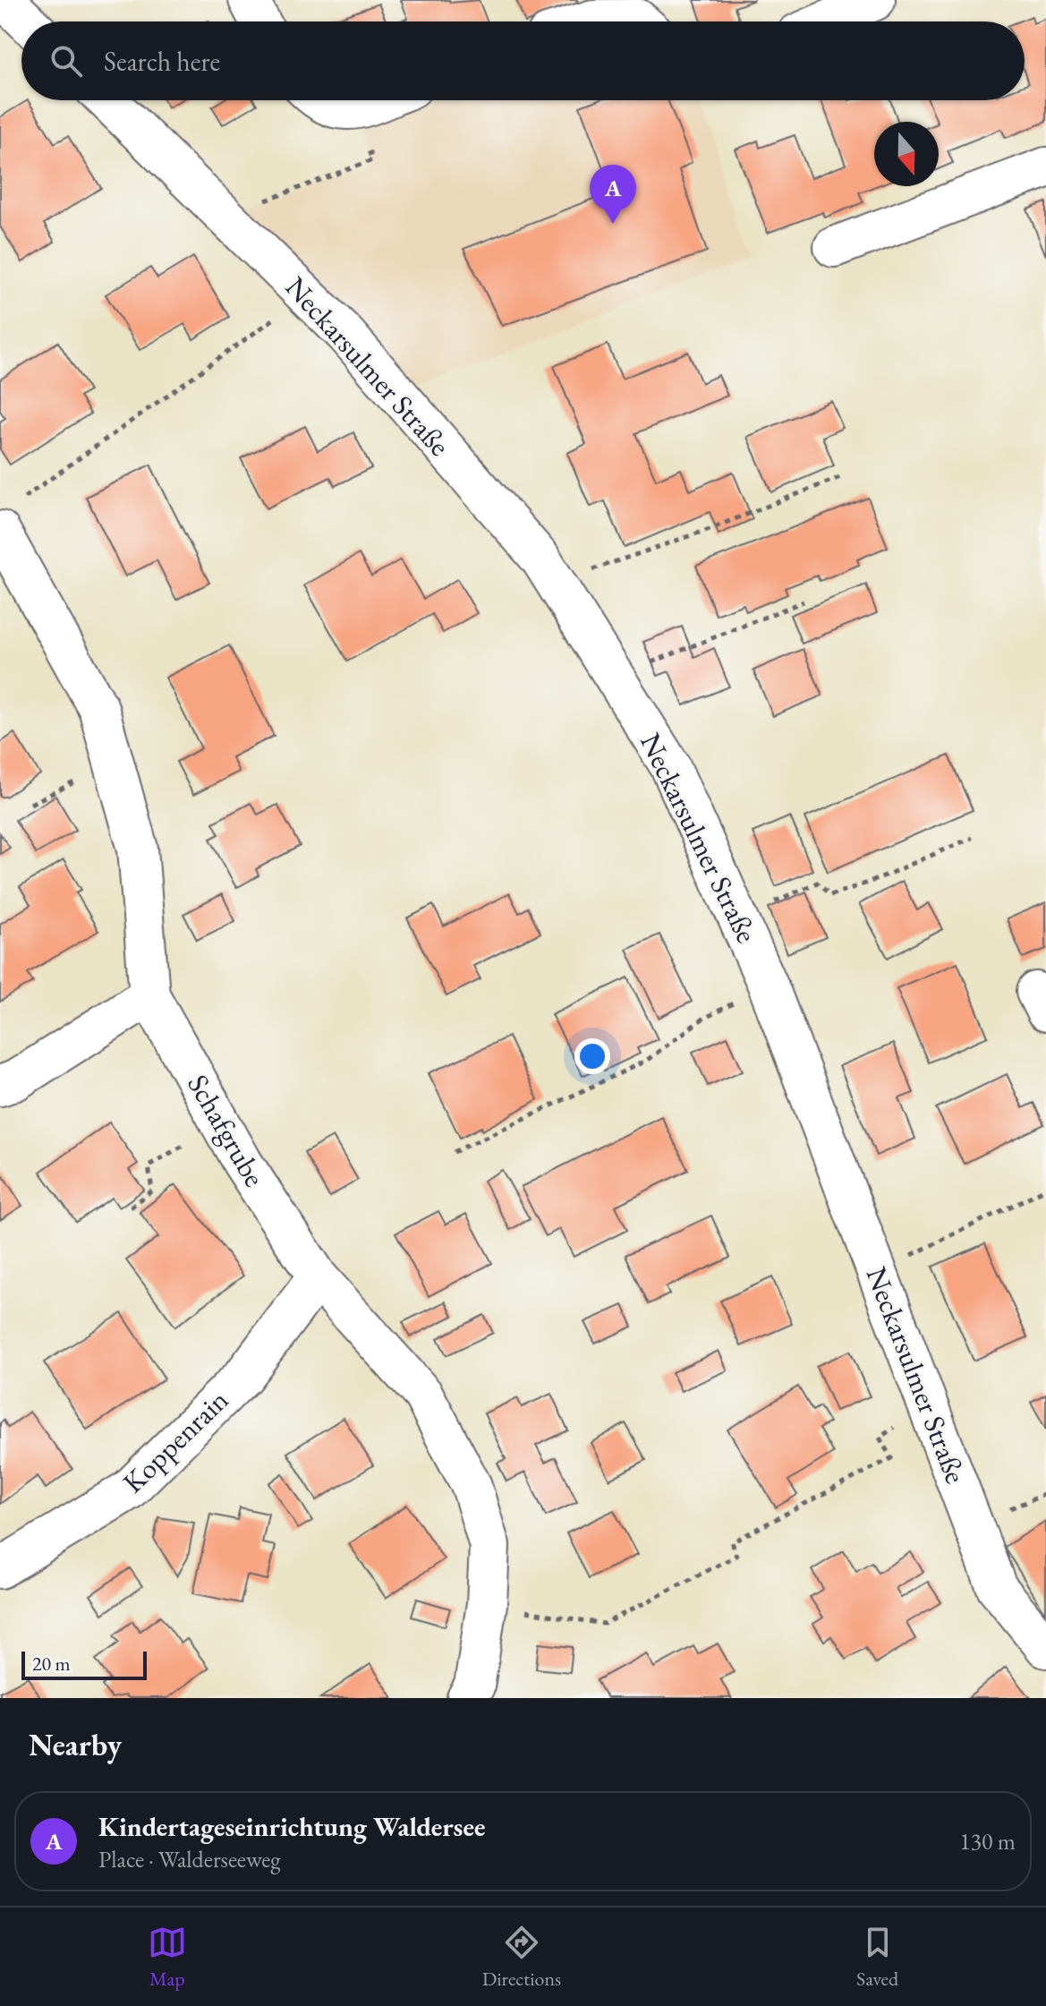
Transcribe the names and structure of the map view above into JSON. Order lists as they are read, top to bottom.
{
  "streets": {
    "street": ["Neckarsulmer Straße", "Schafgrube", "Koppenrain"]
  },
  "crossings": [
    ["Schafgrube", "Koppenrain"]
  ],
  "scale_bar": "20 m",
  "north": "bottom",
  "page": {
    "search": "Search here",
    "pins": "A",
    "scale": "20 m",
    "heading": "Nearby",
    "list": [
      {
        "mark": "A",
        "name": "Kindertageseinrichtung Waldersee",
        "note": "Place · Walderseeweg",
        "value": "130 m"
      }
    ],
    "nav": ["Map", "Directions", "Saved"]
  }
}
